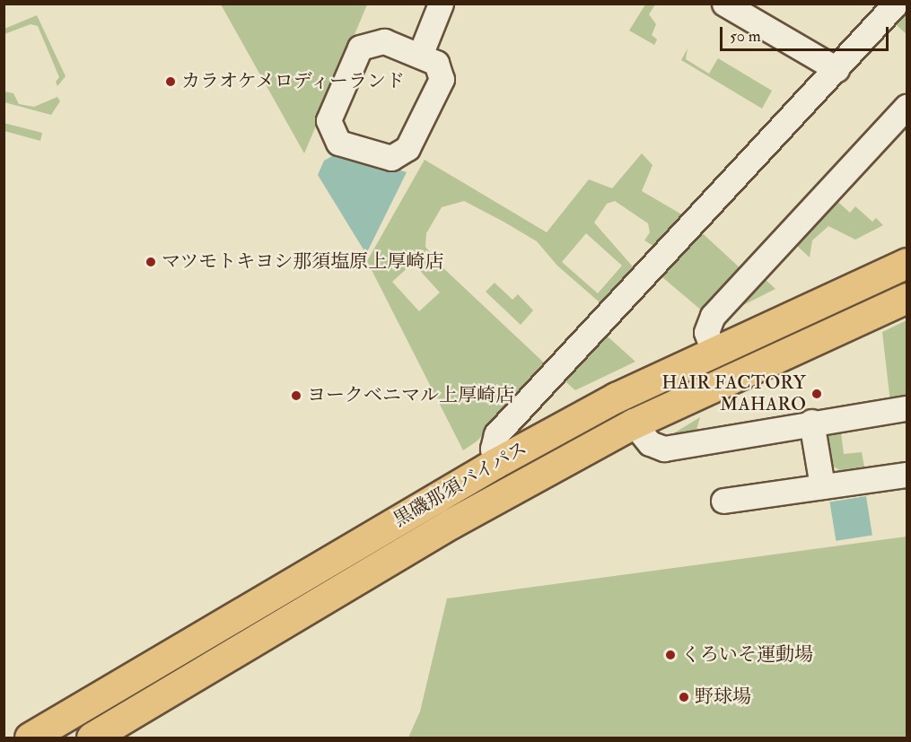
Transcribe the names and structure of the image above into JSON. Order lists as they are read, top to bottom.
{
  "streets": {
    "main road": ["黒磯那須バイパス"]
  },
  "places": [
    "カラオケメロディーランド",
    "マツモトキヨシ那須塩原上厚崎店",
    "HAIR FACTORY MAHARO",
    "ヨークベニマル上厚崎店",
    "くろいそ運動場",
    "野球場"
  ],
  "scale_bar": "50 m"
}
